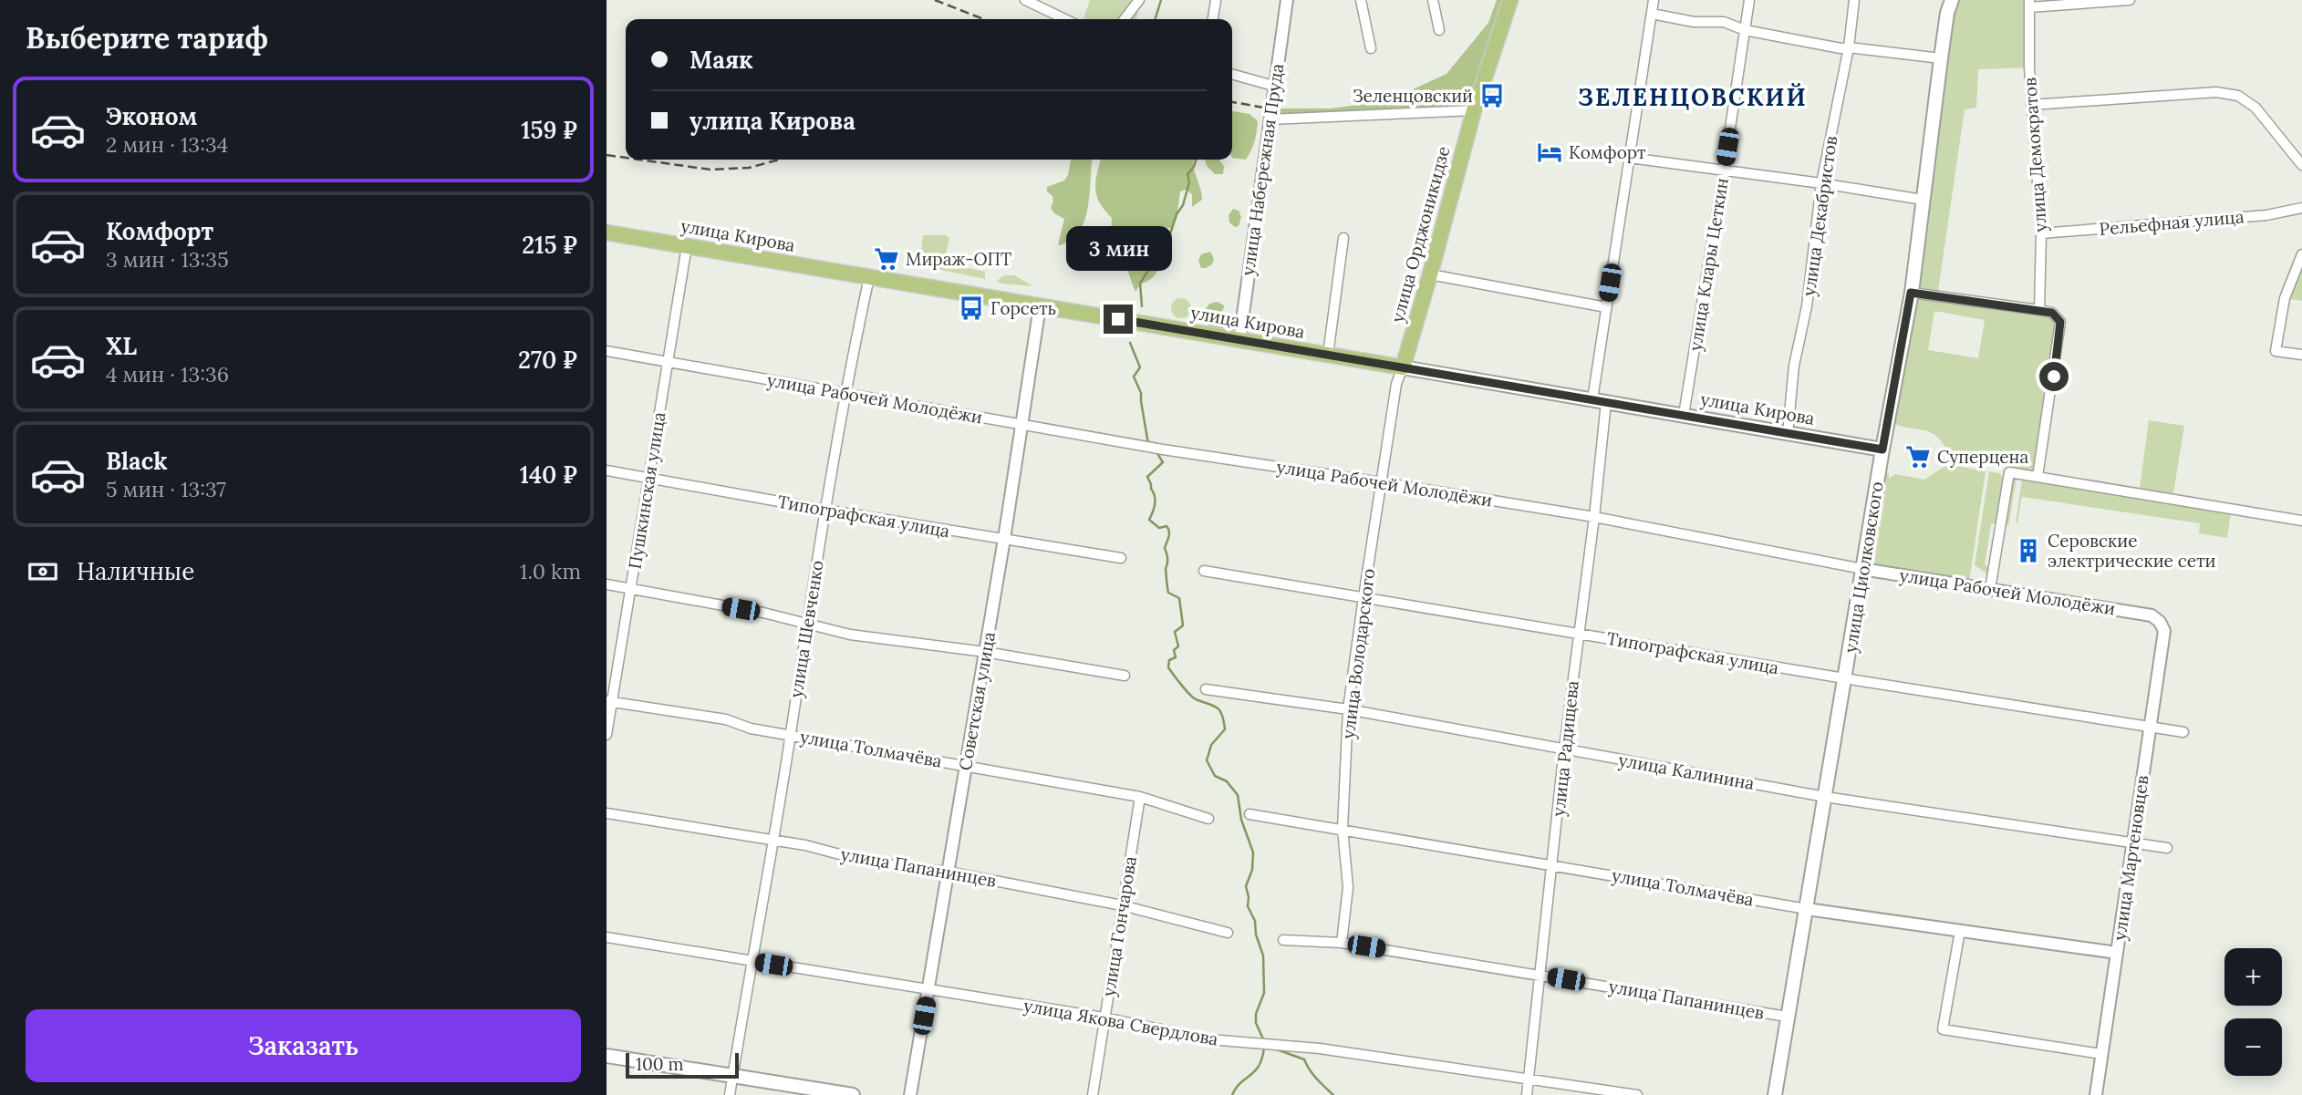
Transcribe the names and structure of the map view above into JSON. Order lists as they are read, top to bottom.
{
  "streets": {
    "main road": ["улица Орджоникидзе", "улица Кирова", "улица Циолковского"],
    "street": [
      "улица Демократов",
      "улица Набережная Пруда",
      "улица Декабристов",
      "Рельефная улица",
      "улица Клары Цеткин",
      "улица Рабочей Молодёжи",
      "Пушкинская улица",
      "Типографская улица",
      "улица Шевченко",
      "улица Володарского",
      "Советская улица",
      "улица Толмачёва",
      "улица Радищева",
      "улица Калинина",
      "улица Мартеновцев",
      "улица Папанинцев",
      "улица Гончарова",
      "улица Якова Свердлова"
    ]
  },
  "crossings": [
    ["улица Демократов", "Рельефная улица"],
    ["улица Набережная Пруда", "улица Кирова"],
    ["улица Декабристов", "улица Кирова"],
    ["улица Орджоникидзе", "улица Кирова"],
    ["улица Орджоникидзе", "улица Володарского"],
    ["улица Кирова", "улица Клары Цеткин"],
    ["улица Кирова", "Пушкинская улица"],
    ["улица Кирова", "улица Циолковского"],
    ["улица Кирова", "улица Шевченко"],
    ["улица Кирова", "улица Володарского"],
    ["улица Кирова", "Советская улица"],
    ["улица Кирова", "улица Радищева"],
    ["улица Рабочей Молодёжи", "Пушкинская улица"],
    ["улица Рабочей Молодёжи", "улица Циолковского"],
    ["улица Рабочей Молодёжи", "улица Шевченко"],
    ["улица Рабочей Молодёжи", "улица Володарского"],
    ["улица Рабочей Молодёжи", "Советская улица"],
    ["улица Рабочей Молодёжи", "улица Радищева"],
    ["улица Рабочей Молодёжи", "улица Мартеновцев"],
    ["Пушкинская улица", "Типографская улица"],
    ["Пушкинская улица", "улица Толмачёва"],
    ["Типографская улица", "улица Циолковского"],
    ["Типографская улица", "улица Шевченко"],
    ["Типографская улица", "улица Володарского"],
    ["Типографская улица", "Советская улица"],
    ["Типографская улица", "улица Радищева"],
    ["Типографская улица", "улица Мартеновцев"],
    ["улица Циолковского", "улица Толмачёва"],
    ["улица Циолковского", "улица Калинина"],
    ["улица Циолковского", "улица Папанинцев"],
    ["улица Шевченко", "улица Толмачёва"],
    ["улица Шевченко", "улица Папанинцев"],
    ["улица Шевченко", "улица Якова Свердлова"],
    ["улица Володарского", "улица Толмачёва"],
    ["улица Володарского", "улица Калинина"],
    ["улица Володарского", "улица Папанинцев"],
    ["Советская улица", "улица Толмачёва"],
    ["Советская улица", "улица Папанинцев"],
    ["Советская улица", "улица Якова Свердлова"],
    ["улица Толмачёва", "улица Радищева"],
    ["улица Толмачёва", "улица Мартеновцев"],
    ["улица Толмачёва", "улица Гончарова"],
    ["улица Радищева", "улица Калинина"],
    ["улица Радищева", "улица Папанинцев"],
    ["улица Радищева", "улица Якова Свердлова"],
    ["улица Калинина", "улица Мартеновцев"],
    ["улица Папанинцев", "улица Гончарова"],
    ["улица Гончарова", "улица Якова Свердлова"]
  ],
  "districts": ["ЗЕЛЕНЦОВСКИЙ"],
  "places": {
    "bus stop": ["Зеленцовский", "Горсеть"],
    "hotel": ["Комфорт"],
    "supermarket": ["Мираж-ОПТ", "Суперцена"],
    "building": ["Серовские электрические сети"]
  },
  "scale_bar": "100 m",
  "page": {
    "heading": "Выберите тариф",
    "banner": ["Маяк", "улица Кирова"],
    "list": [
      {
        "name": "Эконом",
        "note": "2 мин · 13:34",
        "value": "159 ₽"
      },
      {
        "name": "Комфорт",
        "note": "3 мин · 13:35",
        "value": "215 ₽"
      },
      {
        "name": "XL",
        "note": "4 мин · 13:36",
        "value": "270 ₽"
      },
      {
        "name": "Black",
        "note": "5 мин · 13:37",
        "value": "140 ₽"
      }
    ],
    "bubble": "3 мин",
    "pay": ["Наличные", "1.0 km"],
    "map_buttons": ["+", "−"],
    "buttons": "Заказать",
    "scale": "100 m"
  }
}
